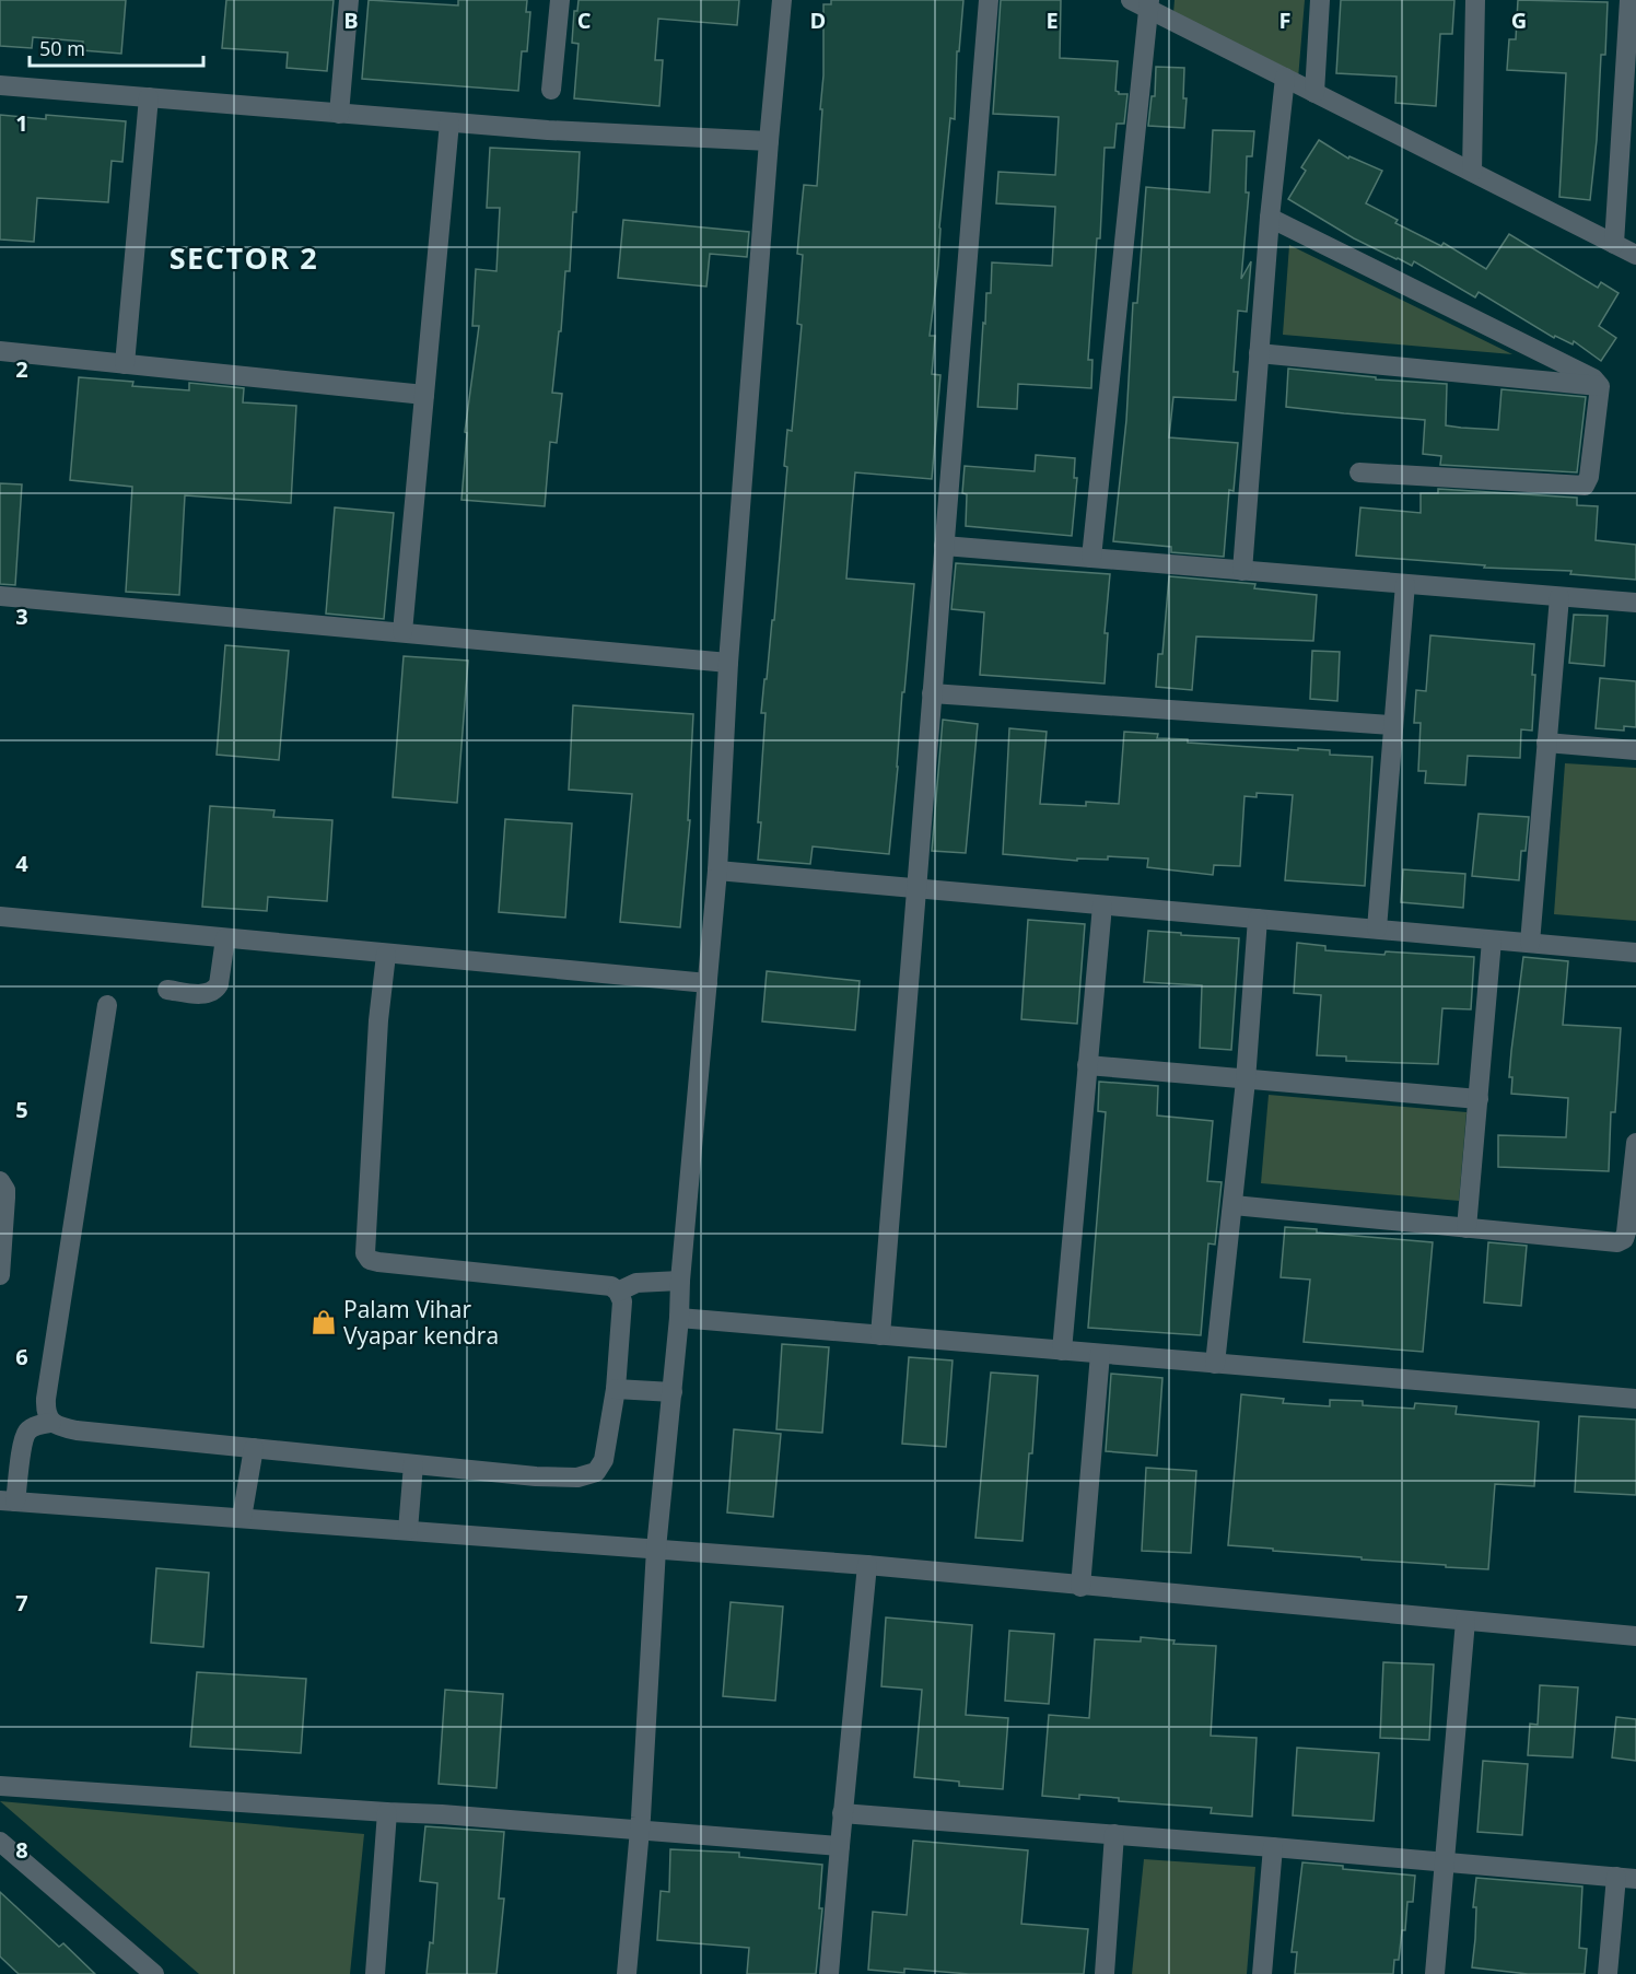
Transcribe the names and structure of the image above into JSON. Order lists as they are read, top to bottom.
{
  "districts": ["SECTOR 2"],
  "places": {
    "shop": ["Palam Vihar Vyapar kendra"]
  },
  "scale_bar": "50 m",
  "grid": {
    "columns": [
      "B",
      "C",
      "D",
      "E",
      "F",
      "G"
    ],
    "rows": [
      "1",
      "2",
      "3",
      "4",
      "5",
      "6",
      "7",
      "8"
    ]
  }
}
